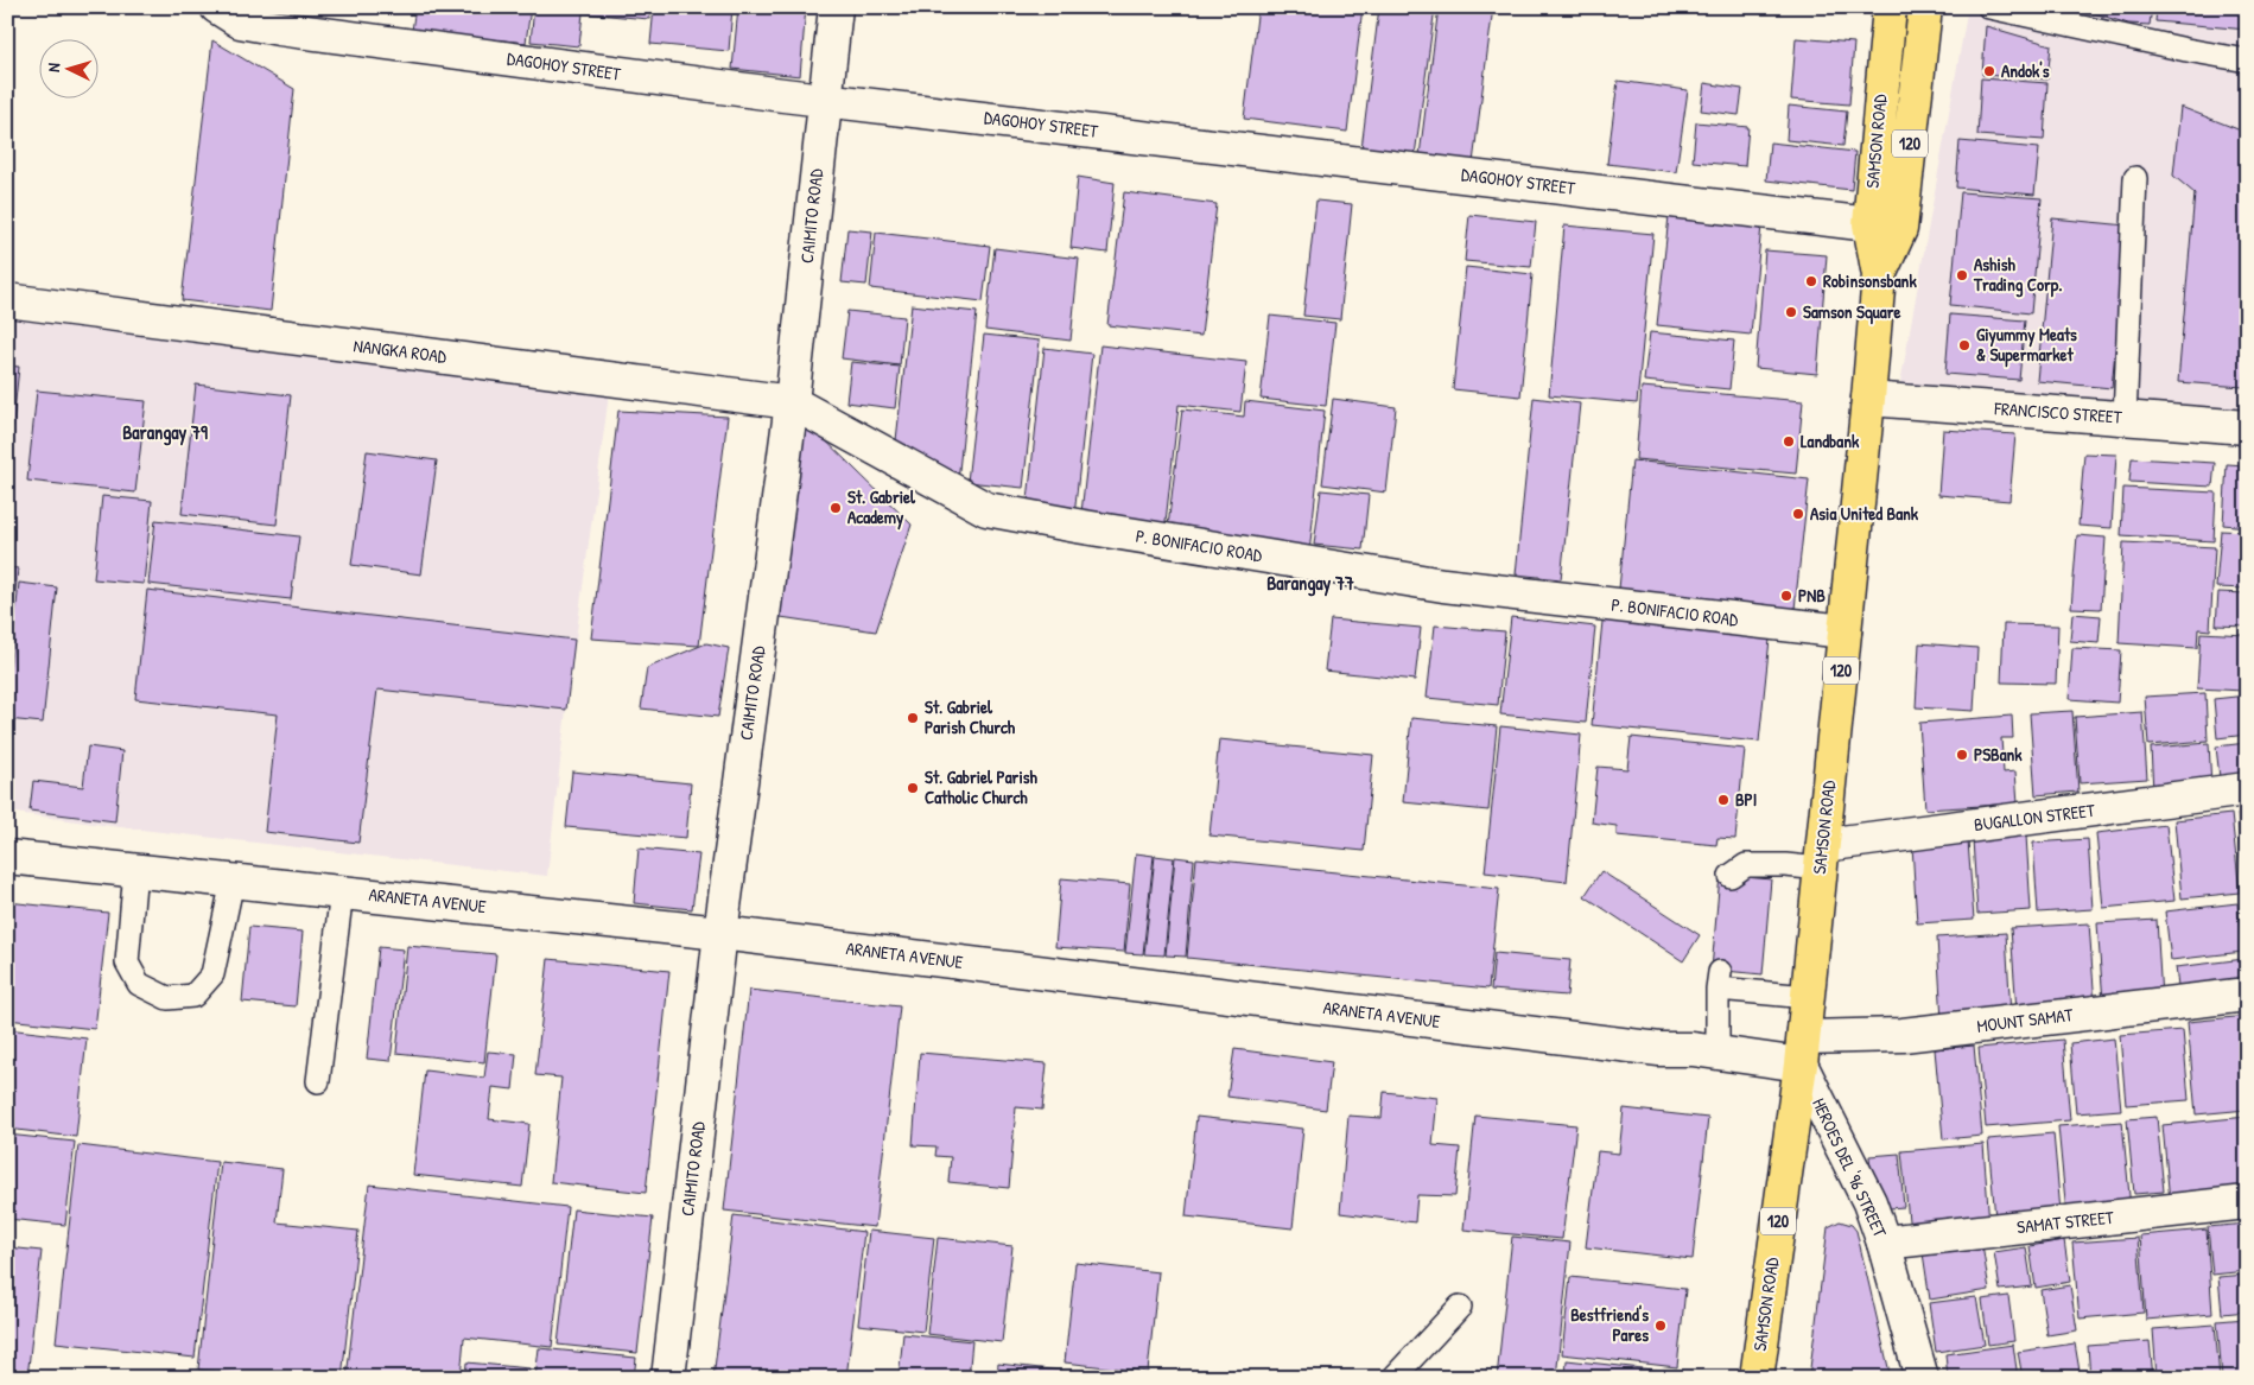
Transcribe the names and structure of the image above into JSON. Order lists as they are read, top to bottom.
{
  "streets": {
    "highway": ["SAMSON ROAD", "120"],
    "street": [
      "DAGOHOY STREET",
      "CAIMITO ROAD",
      "NANGKA ROAD",
      "FRANCISCO STREET",
      "P. BONIFACIO ROAD",
      "BUGALLON STREET",
      "ARANETA AVENUE",
      "MOUNT SAMAT",
      "HEROES DEL '96 STREET",
      "SAMAT STREET"
    ]
  },
  "crossings": [
    ["DAGOHOY STREET", "SAMSON ROAD"],
    ["DAGOHOY STREET", "CAIMITO ROAD"],
    ["SAMSON ROAD", "FRANCISCO STREET"],
    ["SAMSON ROAD", "P. BONIFACIO ROAD"],
    ["SAMSON ROAD", "BUGALLON STREET"],
    ["SAMSON ROAD", "ARANETA AVENUE"],
    ["SAMSON ROAD", "MOUNT SAMAT"],
    ["SAMSON ROAD", "HEROES DEL '96 STREET"],
    ["CAIMITO ROAD", "NANGKA ROAD"],
    ["CAIMITO ROAD", "P. BONIFACIO ROAD"],
    ["CAIMITO ROAD", "ARANETA AVENUE"],
    ["NANGKA ROAD", "P. BONIFACIO ROAD"],
    ["ARANETA AVENUE", "MOUNT SAMAT"],
    ["ARANETA AVENUE", "HEROES DEL '96 STREET"],
    ["MOUNT SAMAT", "HEROES DEL '96 STREET"],
    ["HEROES DEL '96 STREET", "SAMAT STREET"]
  ],
  "districts": ["Barangay 79", "Barangay 77"],
  "places": [
    "Andok's",
    "Ashish Trading Corp.",
    "Robinsonsbank",
    "Samson Square",
    "Giyummy Meats & Supermarket",
    "Landbank",
    "St. Gabriel Academy",
    "Asia United Bank",
    "PNB",
    "St. Gabriel Parish Church",
    "PSBank",
    "St. Gabriel Parish Catholic Church",
    "BPI",
    "Bestfriend's Pares"
  ],
  "north": "left"
}
